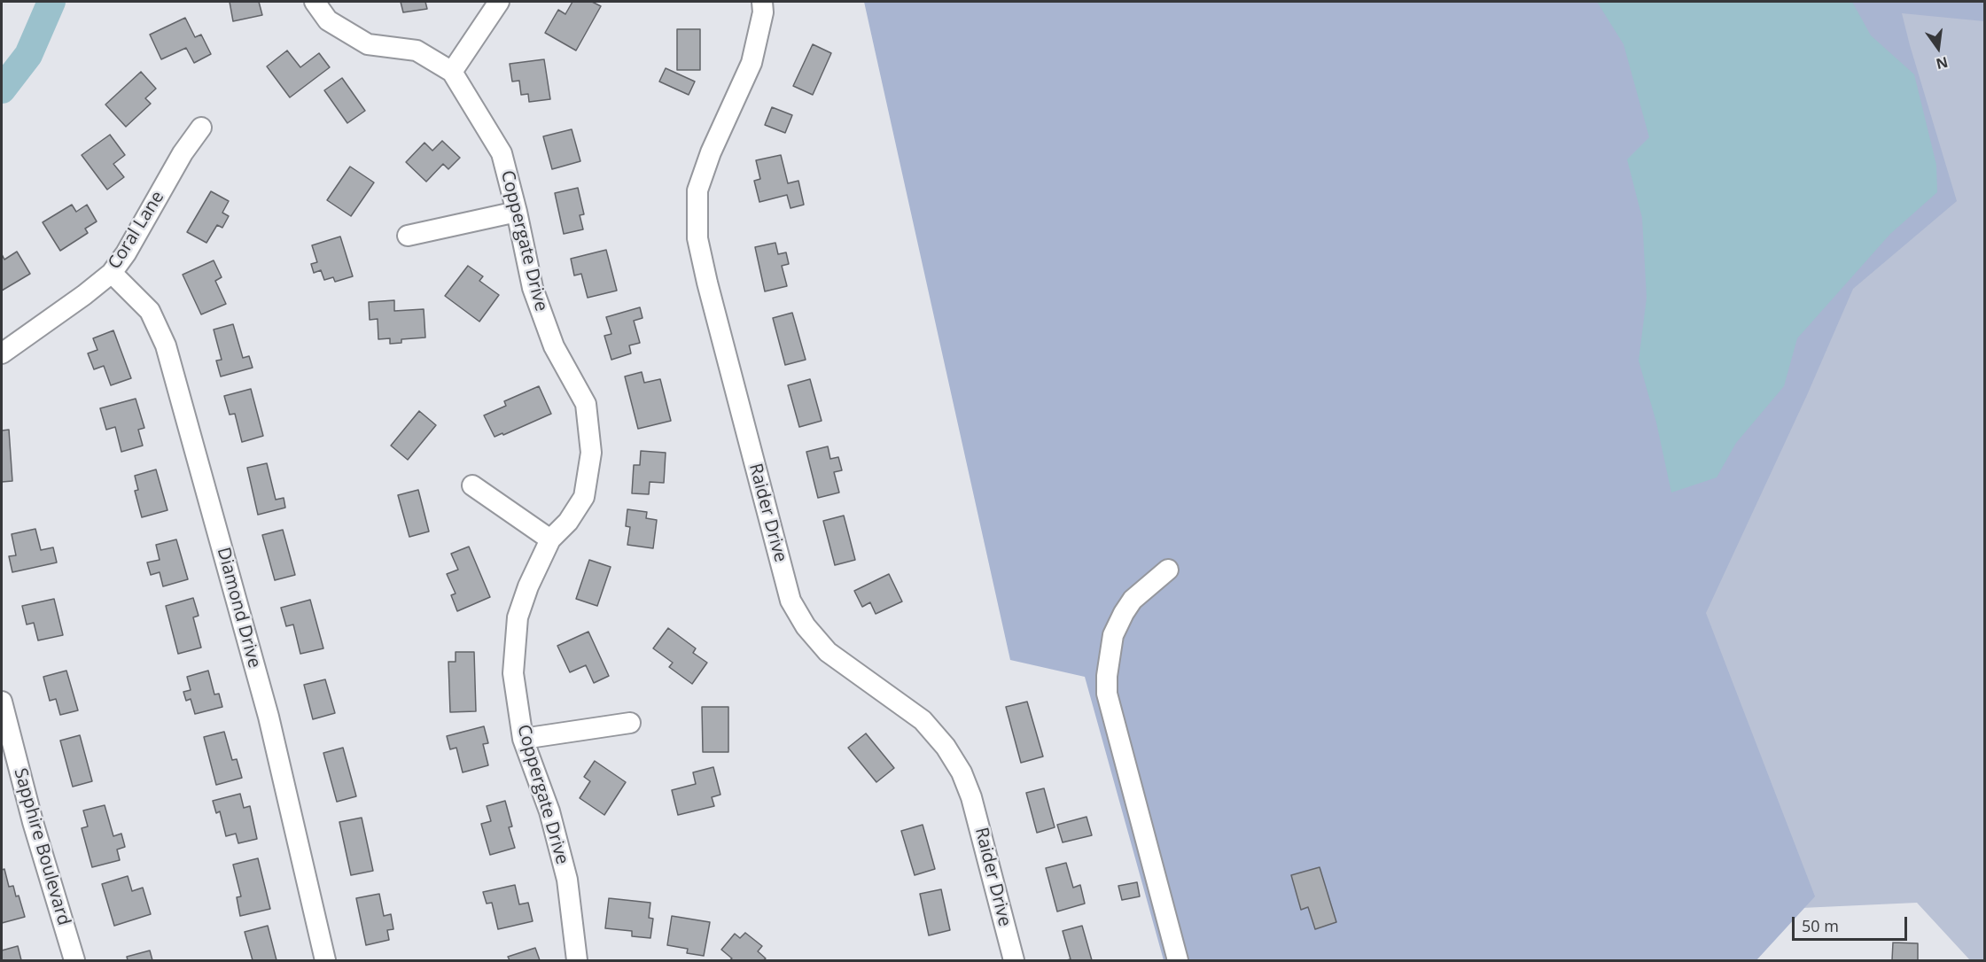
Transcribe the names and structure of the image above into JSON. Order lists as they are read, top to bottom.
{
  "streets": {
    "street": [
      "Coral Lane",
      "Coppergate Drive",
      "Raider Drive",
      "Diamond Drive",
      "Sapphire Boulevard"
    ]
  },
  "crossings": [
    ["Coral Lane", "Diamond Drive"]
  ],
  "scale_bar": "50 m",
  "north": "bottom"
}
